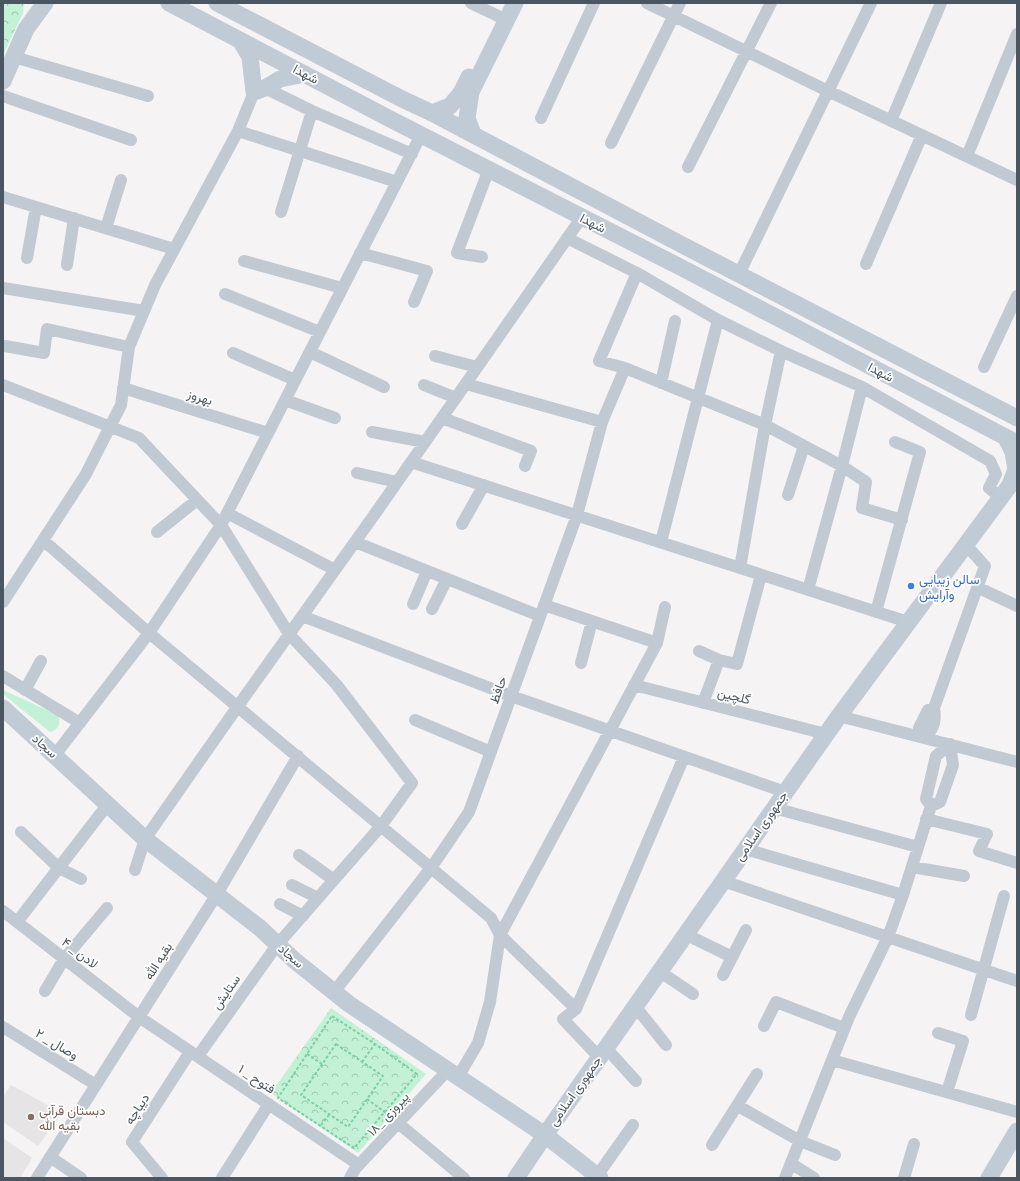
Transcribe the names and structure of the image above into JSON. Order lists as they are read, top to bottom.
{
  "streets": {
    "street": [
      "شهدا",
      "بهروز",
      "حافظ",
      "گلچین",
      "سجاد",
      "جمهوری اسلامی",
      "لادن _ ۴",
      "بقیه الله",
      "ستایش",
      "وصال _ ۲",
      "فتوح _ ۱",
      "دیباچه",
      "پیروزی _۱۸"
    ]
  },
  "crossings": [
    ["حافظ", "سجاد"],
    ["گلچین", "جمهوری اسلامی"],
    ["گلچین", "پیروزی _۱۸"],
    ["سجاد", "جمهوری اسلامی"],
    ["سجاد", "بقیه الله"],
    ["سجاد", "ستایش"],
    ["سجاد", "پیروزی _۱۸"],
    ["لادن _ ۴", "بقیه الله"],
    ["لادن _ ۴", "فتوح _ ۱"],
    ["بقیه الله", "وصال _ ۲"],
    ["بقیه الله", "فتوح _ ۱"],
    ["ستایش", "فتوح _ ۱"],
    ["ستایش", "دیباچه"],
    ["فتوح _ ۱", "دیباچه"],
    ["فتوح _ ۱", "پیروزی _۱۸"]
  ],
  "places": ["سالن زیبایی وآرایش", "دبستان قرآنی بقیه الله"]
}
